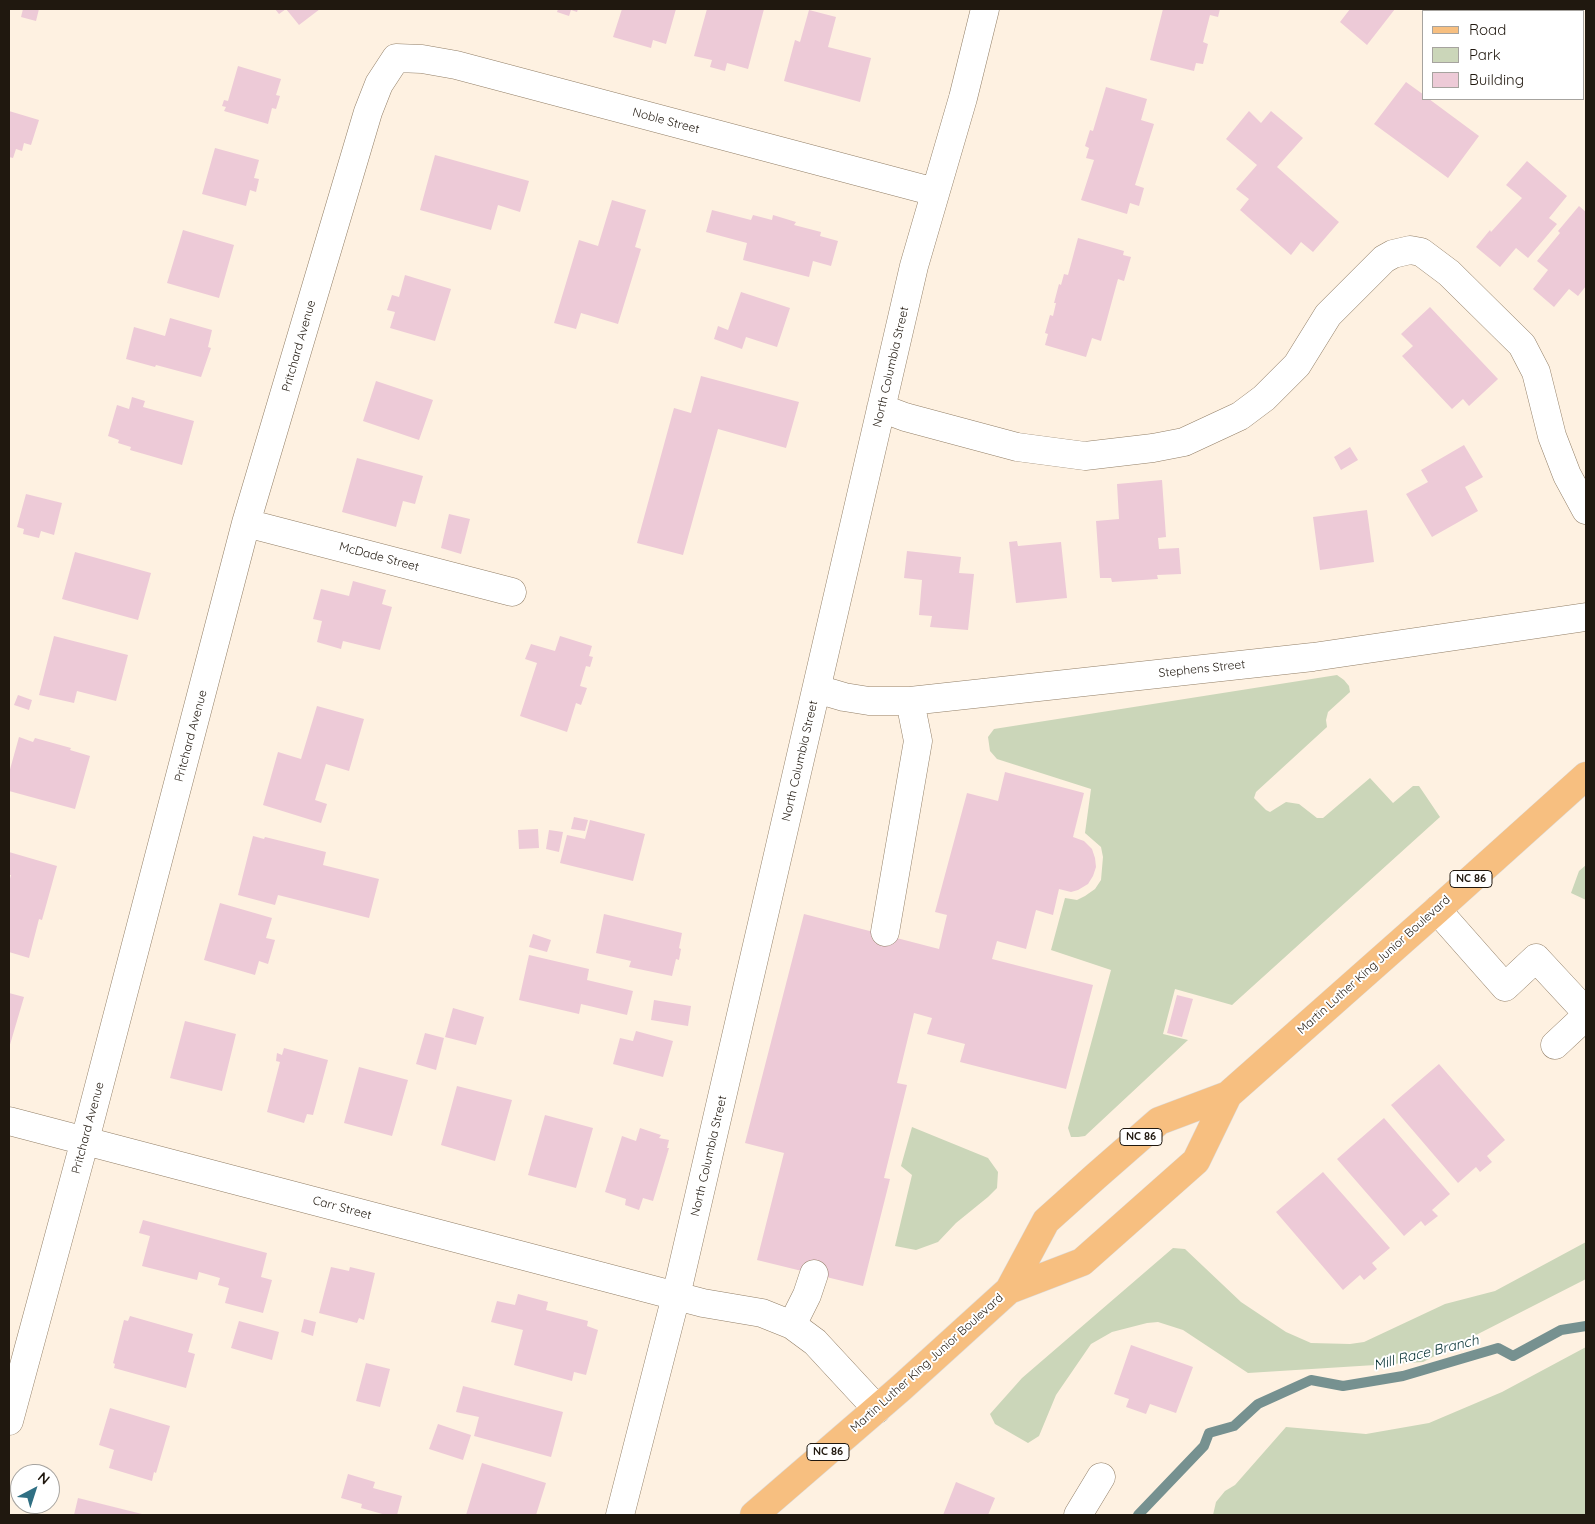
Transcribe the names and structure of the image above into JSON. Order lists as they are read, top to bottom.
{
  "streets": {
    "main road": ["NC 86", "Martin Luther King Junior Boulevard"],
    "street": [
      "Noble Street",
      "Pritchard Avenue",
      "North Columbia Street",
      "McDade Street",
      "Stephens Street",
      "Carr Street"
    ]
  },
  "crossings": [
    ["Noble Street", "Pritchard Avenue"],
    ["Noble Street", "North Columbia Street"],
    ["Pritchard Avenue", "McDade Street"],
    ["Pritchard Avenue", "Carr Street"],
    ["North Columbia Street", "Stephens Street"],
    ["North Columbia Street", "Carr Street"],
    ["Martin Luther King Junior Boulevard", "Carr Street"]
  ],
  "water": ["Mill Race Branch"],
  "legend": ["Road", "Park", "Building"],
  "north": "top right"
}
